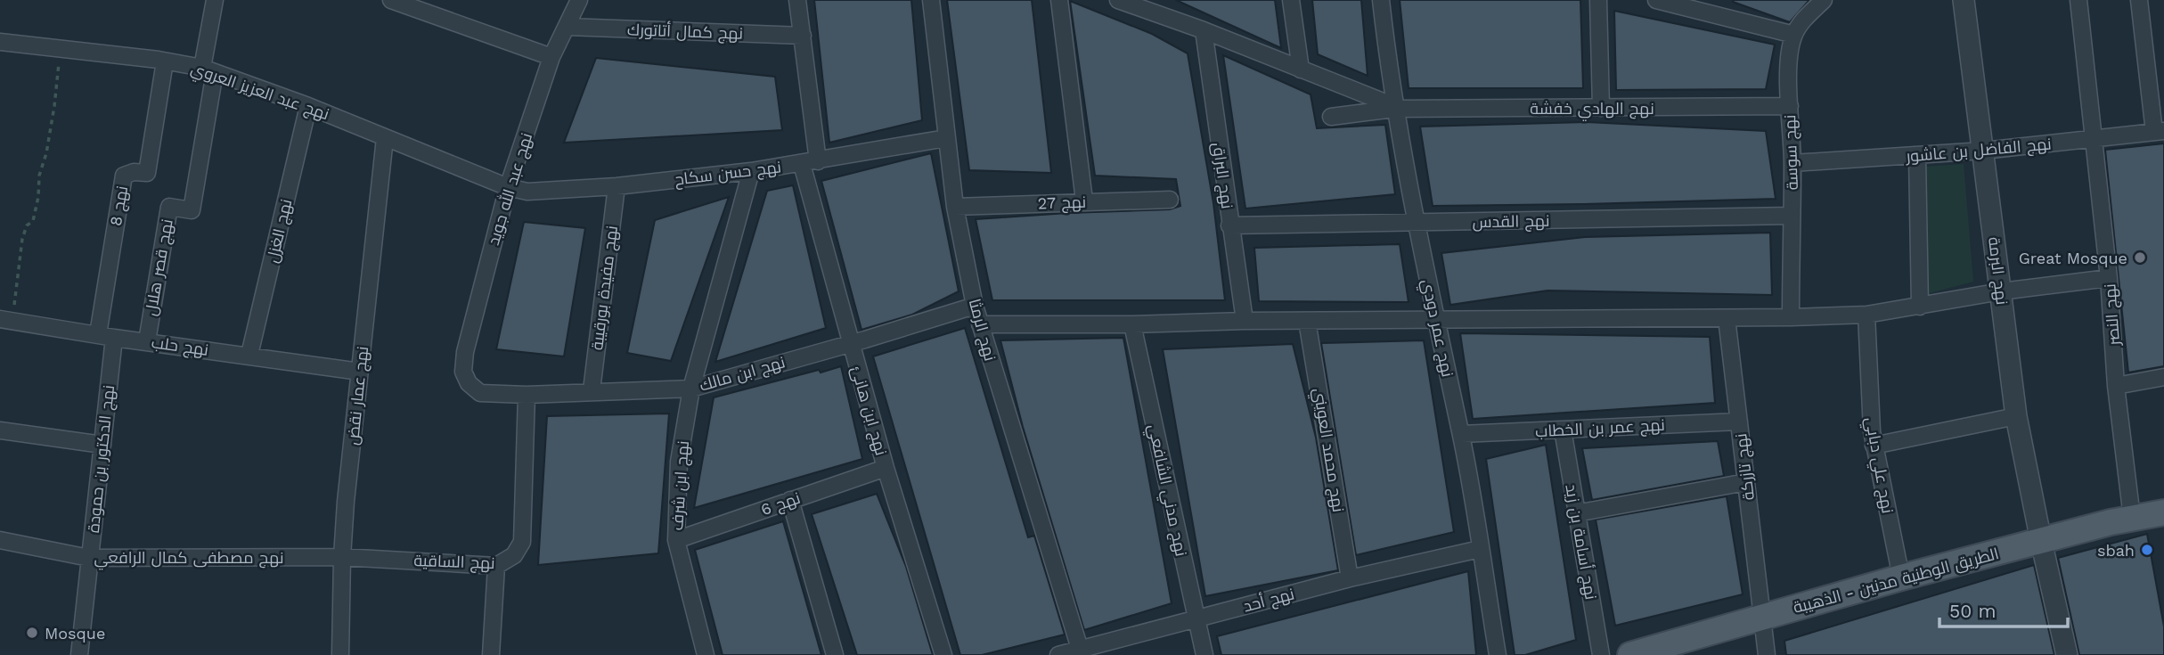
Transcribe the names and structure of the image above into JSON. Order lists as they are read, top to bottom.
{
  "streets": {
    "main road": ["الطريق الوطنية مدنين - الذهيبة"],
    "street": [
      "نهج كمال أتاتورك",
      "نهج عبد العزيز العروي",
      "نهج الهادي خفشة",
      "نهج الفاضل بن عاشور",
      "نهج سوسة",
      "نهج حسن سكاح",
      "نهج البراق",
      "نهج عبد الله جويد",
      "نهج 27",
      "نهج 8",
      "نهج القدس",
      "نهج الغزل",
      "نهج قصر هلال",
      "نهج البرمة",
      "نهج مفيدة بورقيبة",
      "نهج النصر",
      "نهج عمر دودي",
      "نهج الرمثا",
      "نهج حلب",
      "نهج ابن مالك",
      "نهج عمار نقض",
      "نهج ابن هانئ",
      "نهج عمر بن الخطاب",
      "نهج محمد العويني",
      "نهج الدكتور بن حمودة",
      "نهج علي دبابي",
      "نهج تازركة",
      "نهج ابن شرف",
      "نهج مدني الشافعي",
      "نهج 6",
      "نهج أسامة بن زيد",
      "نهج مصطفى كمال الرافعي",
      "نهج الساقية",
      "نهج أحد"
    ]
  },
  "crossings": [
    ["نهج كمال أتاتورك", "نهج عبد الله جويد"],
    ["نهج كمال أتاتورك", "نهج ابن هانئ"],
    ["نهج عبد العزيز العروي", "نهج حسن سكاح"],
    ["نهج عبد العزيز العروي", "نهج عبد الله جويد"],
    ["نهج عبد العزيز العروي", "نهج 8"],
    ["نهج عبد العزيز العروي", "نهج الغزل"],
    ["نهج عبد العزيز العروي", "نهج قصر هلال"],
    ["نهج عبد العزيز العروي", "نهج عمار نقض"],
    ["نهج الهادي خفشة", "نهج سوسة"],
    ["نهج الهادي خفشة", "نهج البراق"],
    ["نهج الهادي خفشة", "نهج عمر دودي"],
    ["نهج الفاضل بن عاشور", "نهج سوسة"],
    ["نهج الفاضل بن عاشور", "نهج البرمة"],
    ["نهج الفاضل بن عاشور", "نهج النصر"],
    ["نهج سوسة", "نهج القدس"],
    ["نهج حسن سكاح", "نهج عبد الله جويد"],
    ["نهج حسن سكاح", "نهج مفيدة بورقيبة"],
    ["نهج حسن سكاح", "نهج الرمثا"],
    ["نهج حسن سكاح", "نهج ابن هانئ"],
    ["نهج حسن سكاح", "نهج ابن شرف"],
    ["نهج البراق", "نهج القدس"],
    ["نهج عبد الله جويد", "نهج ابن مالك"],
    ["نهج 27", "نهج الرمثا"],
    ["نهج 8", "نهج حلب"],
    ["نهج القدس", "نهج عمر دودي"],
    ["نهج الغزل", "نهج حلب"],
    ["نهج قصر هلال", "نهج حلب"],
    ["نهج البرمة", "الطريق الوطنية مدنين - الذهيبة"],
    ["نهج مفيدة بورقيبة", "نهج ابن مالك"],
    ["نهج النصر", "الطريق الوطنية مدنين - الذهيبة"],
    ["نهج عمر دودي", "نهج عمر بن الخطاب"],
    ["نهج عمر دودي", "نهج أحد"],
    ["نهج الرمثا", "نهج ابن مالك"],
    ["نهج الرمثا", "نهج أحد"],
    ["نهج حلب", "نهج عمار نقض"],
    ["نهج حلب", "نهج الدكتور بن حمودة"],
    ["نهج ابن مالك", "نهج ابن هانئ"],
    ["نهج ابن مالك", "نهج ابن شرف"],
    ["نهج ابن مالك", "نهج الساقية"],
    ["نهج عمار نقض", "نهج مصطفى كمال الرافعي"],
    ["نهج عمار نقض", "نهج الساقية"],
    ["نهج ابن هانئ", "نهج 6"],
    ["نهج عمر بن الخطاب", "نهج تازركة"],
    ["نهج عمر بن الخطاب", "نهج أسامة بن زيد"],
    ["نهج محمد العويني", "نهج أحد"],
    ["نهج الدكتور بن حمودة", "نهج مصطفى كمال الرافعي"],
    ["نهج علي دبابي", "الطريق الوطنية مدنين - الذهيبة"],
    ["نهج تازركة", "الطريق الوطنية مدنين - الذهيبة"],
    ["نهج ابن شرف", "نهج 6"],
    ["نهج مدني الشافعي", "نهج أحد"],
    ["نهج مصطفى كمال الرافعي", "نهج الساقية"]
  ],
  "places": ["Great Mosque", "sbah", "Mosque"],
  "scale_bar": "50 m"
}
